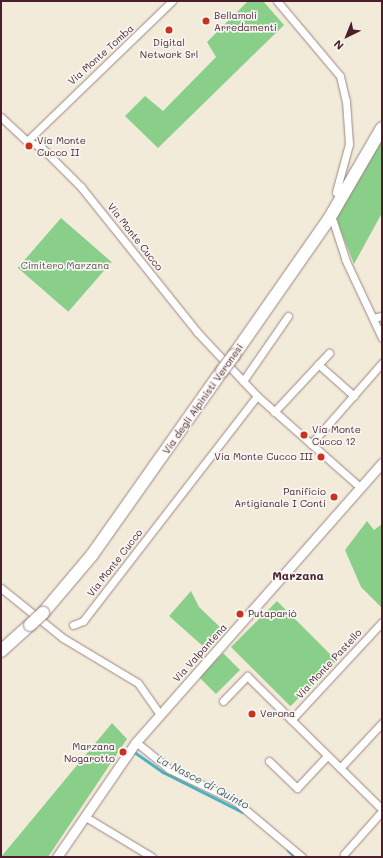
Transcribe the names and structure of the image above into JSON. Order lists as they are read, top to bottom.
{
  "streets": {
    "highway": ["Via degli Alpinisti Veronesi"],
    "street": [
      "Via Monte Tomba",
      "Via Monte Cucco",
      "Via Valpantena",
      "Via Monte Pastello"
    ]
  },
  "crossings": [
    ["Via Monte Tomba", "Via Monte Cucco"],
    ["Via Monte Cucco", "Via Valpantena"]
  ],
  "districts": ["Marzana"],
  "water": ["La Nasce di Quinto"],
  "parks": ["Cimitero Marzana"],
  "places": [
    "Bellamoli Arredamenti",
    "Digital Network Srl",
    "Via Monte Cucco II",
    "Via Monte Cucco 12",
    "Via Monte Cucco III",
    "Panificio Artigianale I Conti",
    "Putapariò",
    "Verona",
    "Marzana Nogarotto"
  ],
  "north": "bottom left"
}
